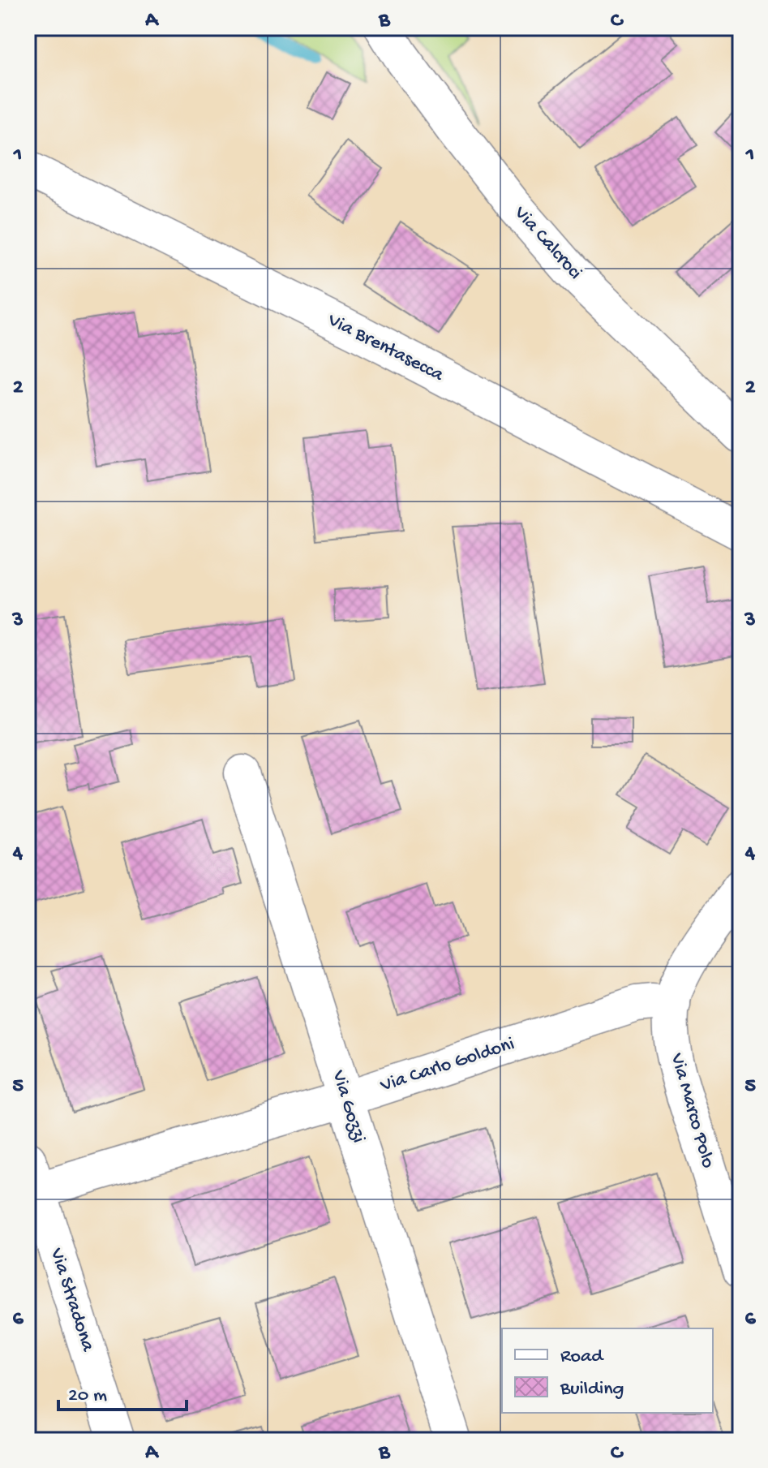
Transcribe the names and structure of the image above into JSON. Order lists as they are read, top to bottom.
{
  "streets": {
    "street": [
      "Via Calcroci",
      "Via Brentasecca",
      "Via Carlo Goldoni",
      "Via Gozzi",
      "Via Marco Polo",
      "Via Stradona"
    ]
  },
  "crossings": [
    ["Via Carlo Goldoni", "Via Gozzi"],
    ["Via Carlo Goldoni", "Via Marco Polo"],
    ["Via Carlo Goldoni", "Via Stradona"]
  ],
  "legend": ["Road", "Building"],
  "scale_bar": "20 m",
  "grid": {
    "columns": ["A", "B", "C"],
    "rows": [
      "1",
      "2",
      "3",
      "4",
      "5",
      "6"
    ]
  }
}
